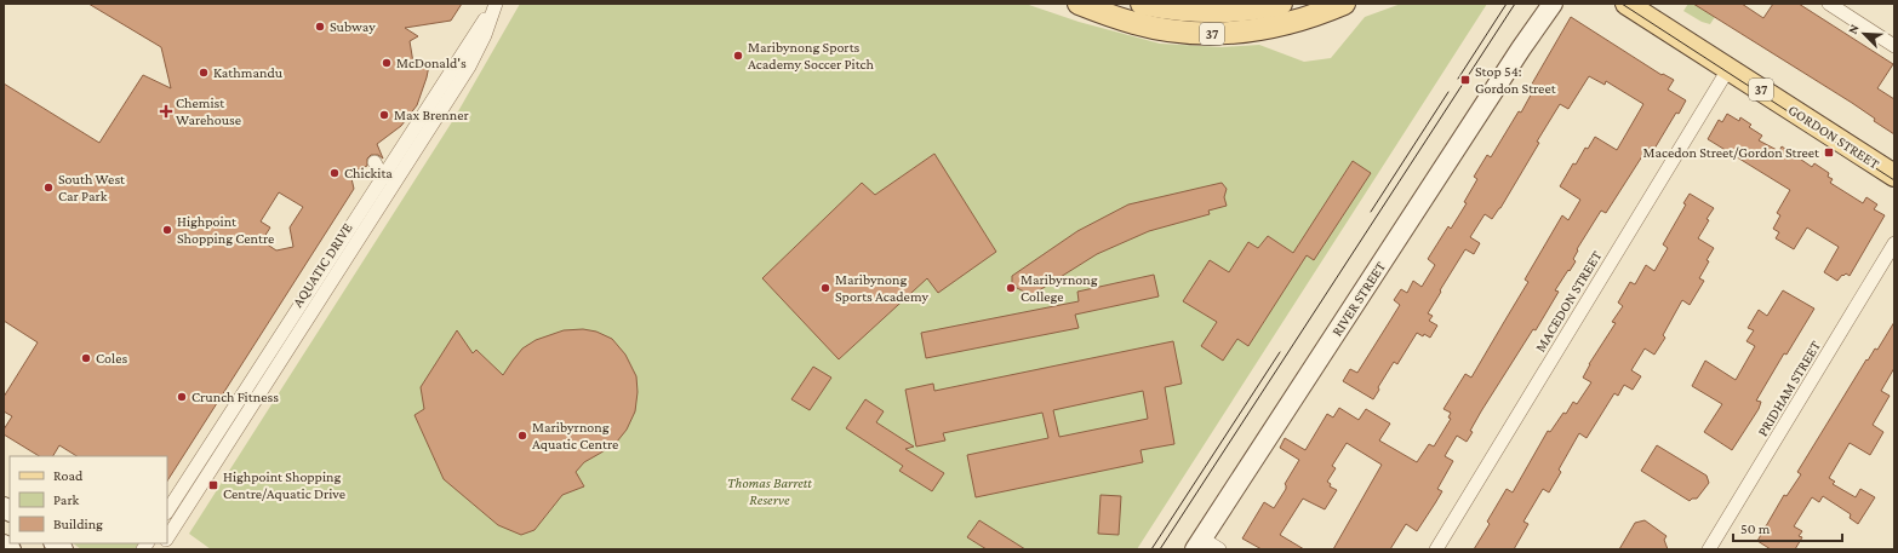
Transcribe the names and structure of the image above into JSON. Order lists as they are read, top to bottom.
{
  "streets": {
    "main road": ["37", "GORDON STREET"],
    "street": [
      "AQUATIC DRIVE",
      "RIVER STREET",
      "MACEDON STREET",
      "PRIDHAM STREET"
    ]
  },
  "crossings": [
    ["GORDON STREET", "MACEDON STREET"]
  ],
  "parks": ["Thomas Barrett Reserve"],
  "places": {
    "other": [
      "Subway",
      "Maribynong Sports Academy Soccer Pitch",
      "McDonald's",
      "Kathmandu",
      "Max Brenner",
      "Chickita",
      "South West Car Park",
      "Highpoint Shopping Centre",
      "Maribynong Sports Academy",
      "Maribyrnong College",
      "Coles",
      "Crunch Fitness",
      "Maribyrnong Aquatic Centre"
    ],
    "transit": ["Stop 54: Gordon Street", "Macedon Street/Gordon Street", "Highpoint Shopping Centre/Aquatic Drive"],
    "health": ["Chemist Warehouse"]
  },
  "legend": ["Road", "Park", "Building"],
  "scale_bar": "50 m",
  "north": "top left"
}
